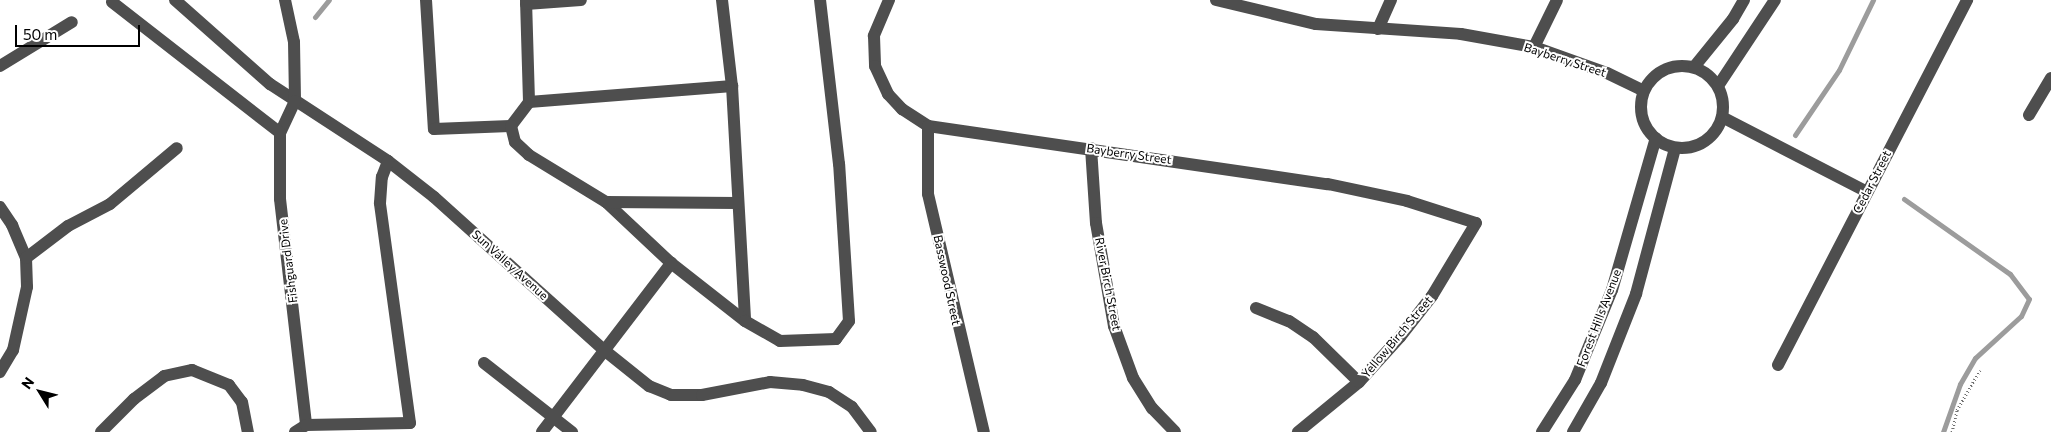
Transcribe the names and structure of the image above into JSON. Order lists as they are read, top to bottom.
{
  "streets": {
    "street": [
      "Bayberry Street",
      "Cedar Street",
      "Fishguard Drive",
      "Sun Valley Avenue",
      "Basswood Street",
      "River Birch Street",
      "Forest Hills Avenue",
      "Yellow Birch Street"
    ]
  },
  "crossings": [
    ["Bayberry Street", "Basswood Street"],
    ["Bayberry Street", "River Birch Street"],
    ["Bayberry Street", "Forest Hills Avenue"],
    ["Bayberry Street", "Yellow Birch Street"],
    ["Fishguard Drive", "Sun Valley Avenue"]
  ],
  "scale_bar": "50 m",
  "north": "top left"
}
